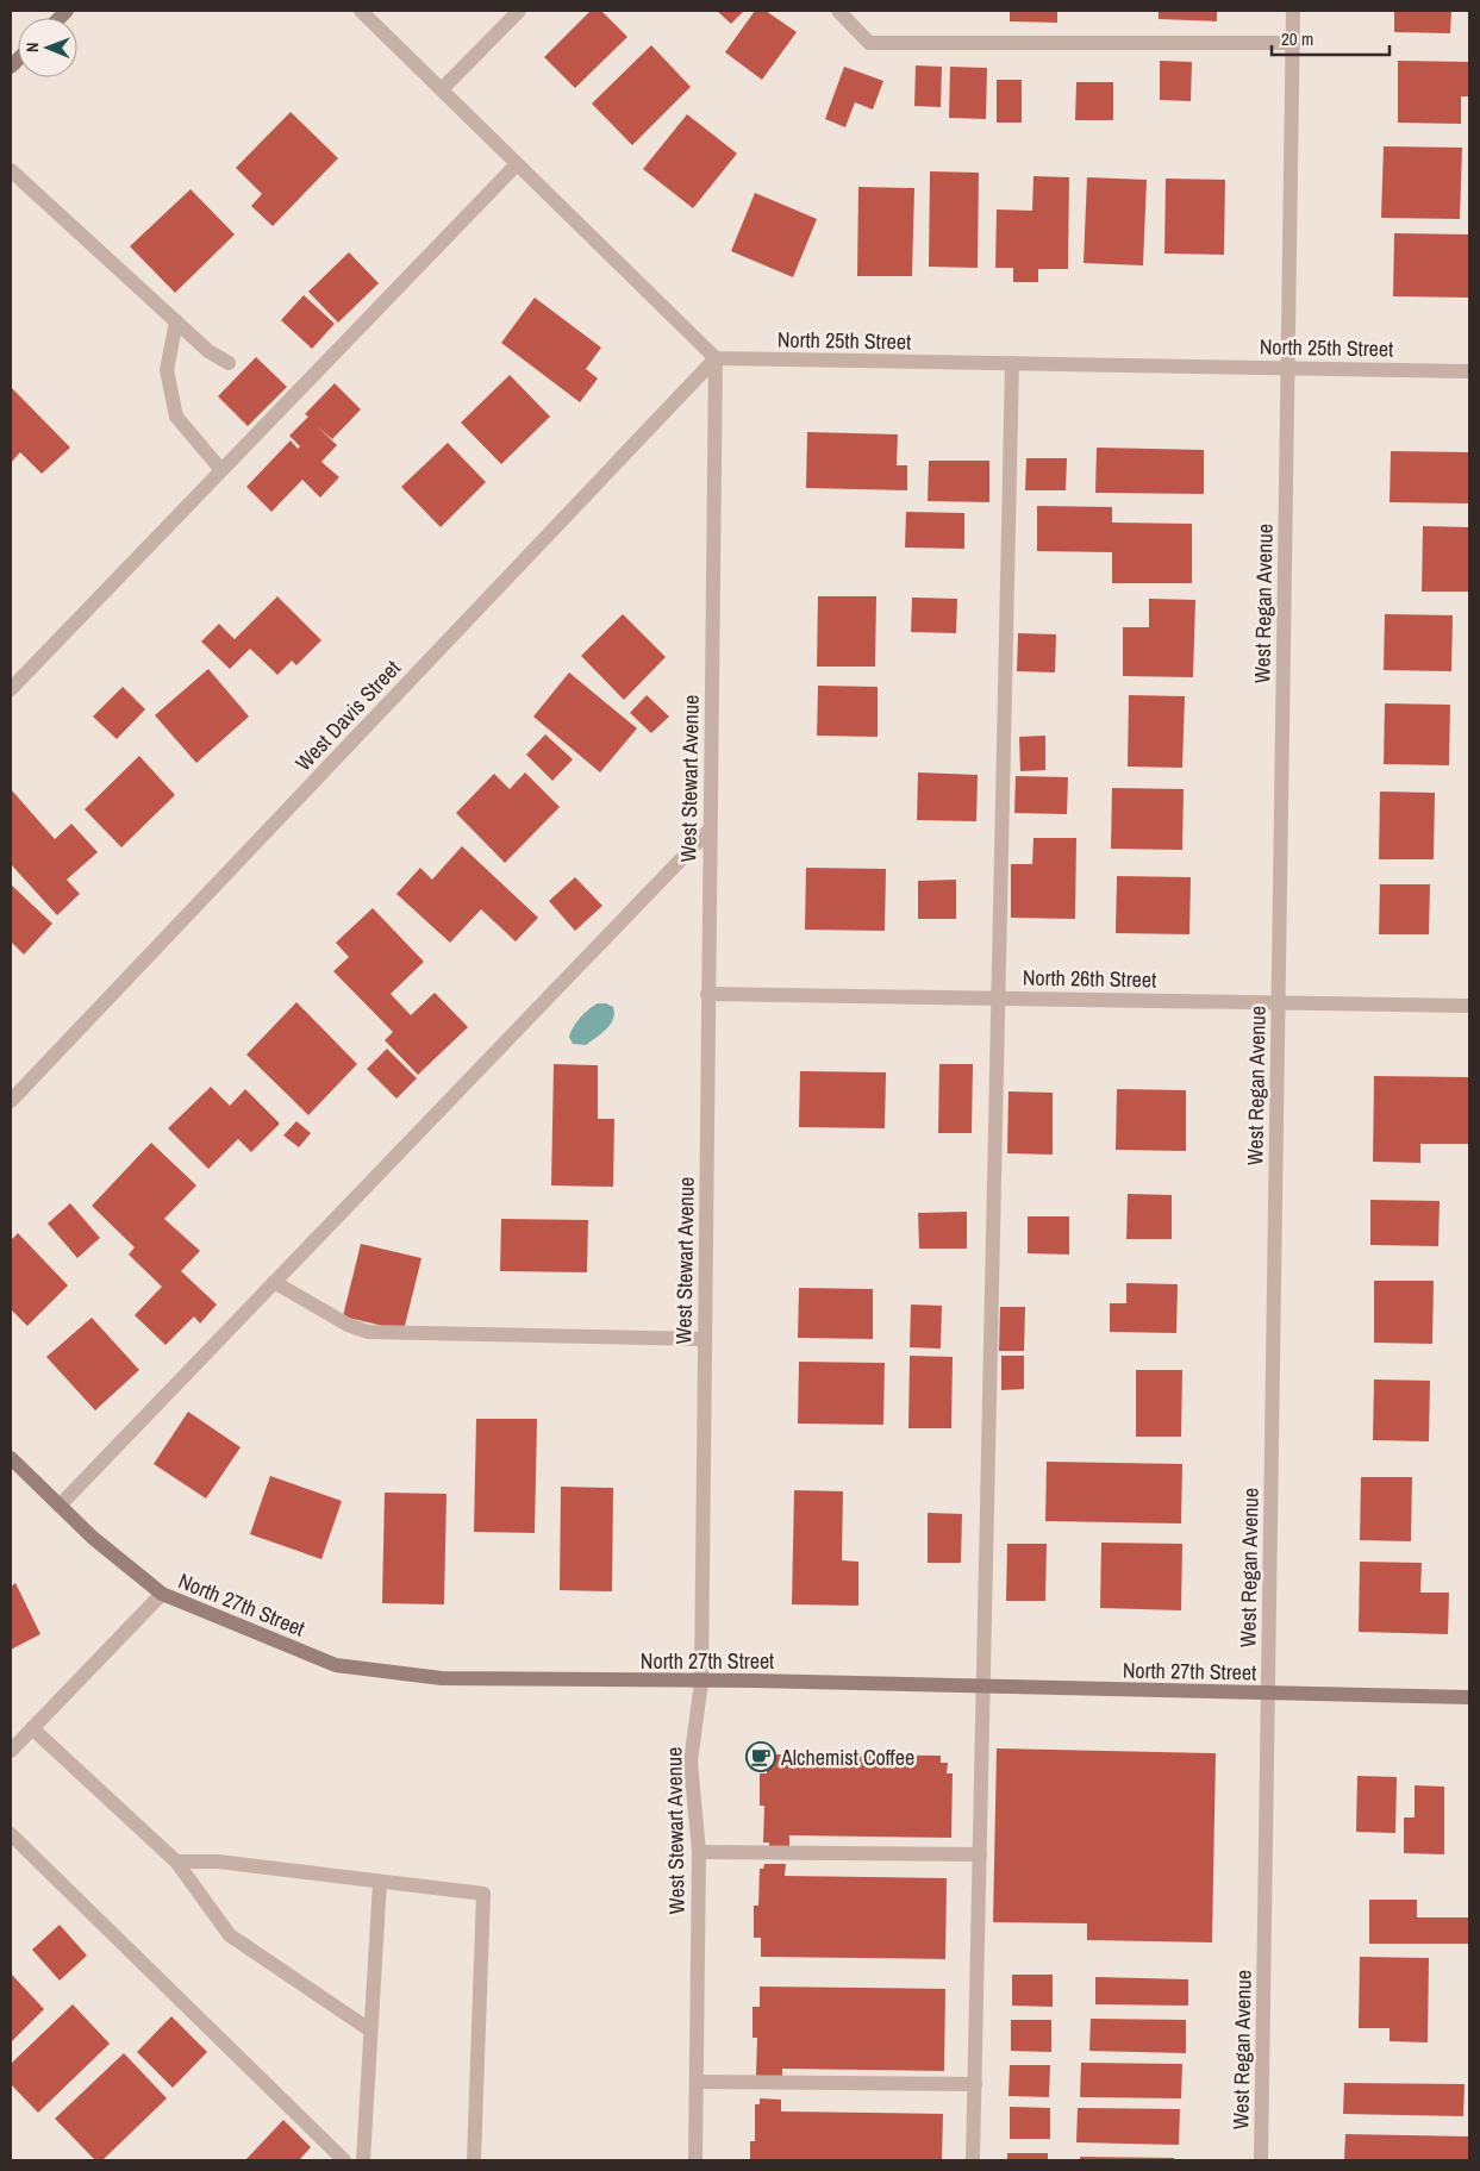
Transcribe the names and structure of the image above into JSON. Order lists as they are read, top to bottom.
{
  "streets": {
    "street": [
      "North 25th Street",
      "West Regan Avenue",
      "West Davis Street",
      "West Stewart Avenue",
      "North 26th Street",
      "North 27th Street"
    ]
  },
  "crossings": [
    ["North 25th Street", "West Regan Avenue"],
    ["North 25th Street", "West Davis Street"],
    ["North 25th Street", "West Stewart Avenue"],
    ["West Regan Avenue", "North 26th Street"],
    ["West Regan Avenue", "North 27th Street"],
    ["West Davis Street", "West Stewart Avenue"],
    ["West Stewart Avenue", "North 26th Street"],
    ["West Stewart Avenue", "North 27th Street"]
  ],
  "places": {
    "cafe": ["Alchemist Coffee"]
  },
  "scale_bar": "20 m",
  "north": "left"
}
